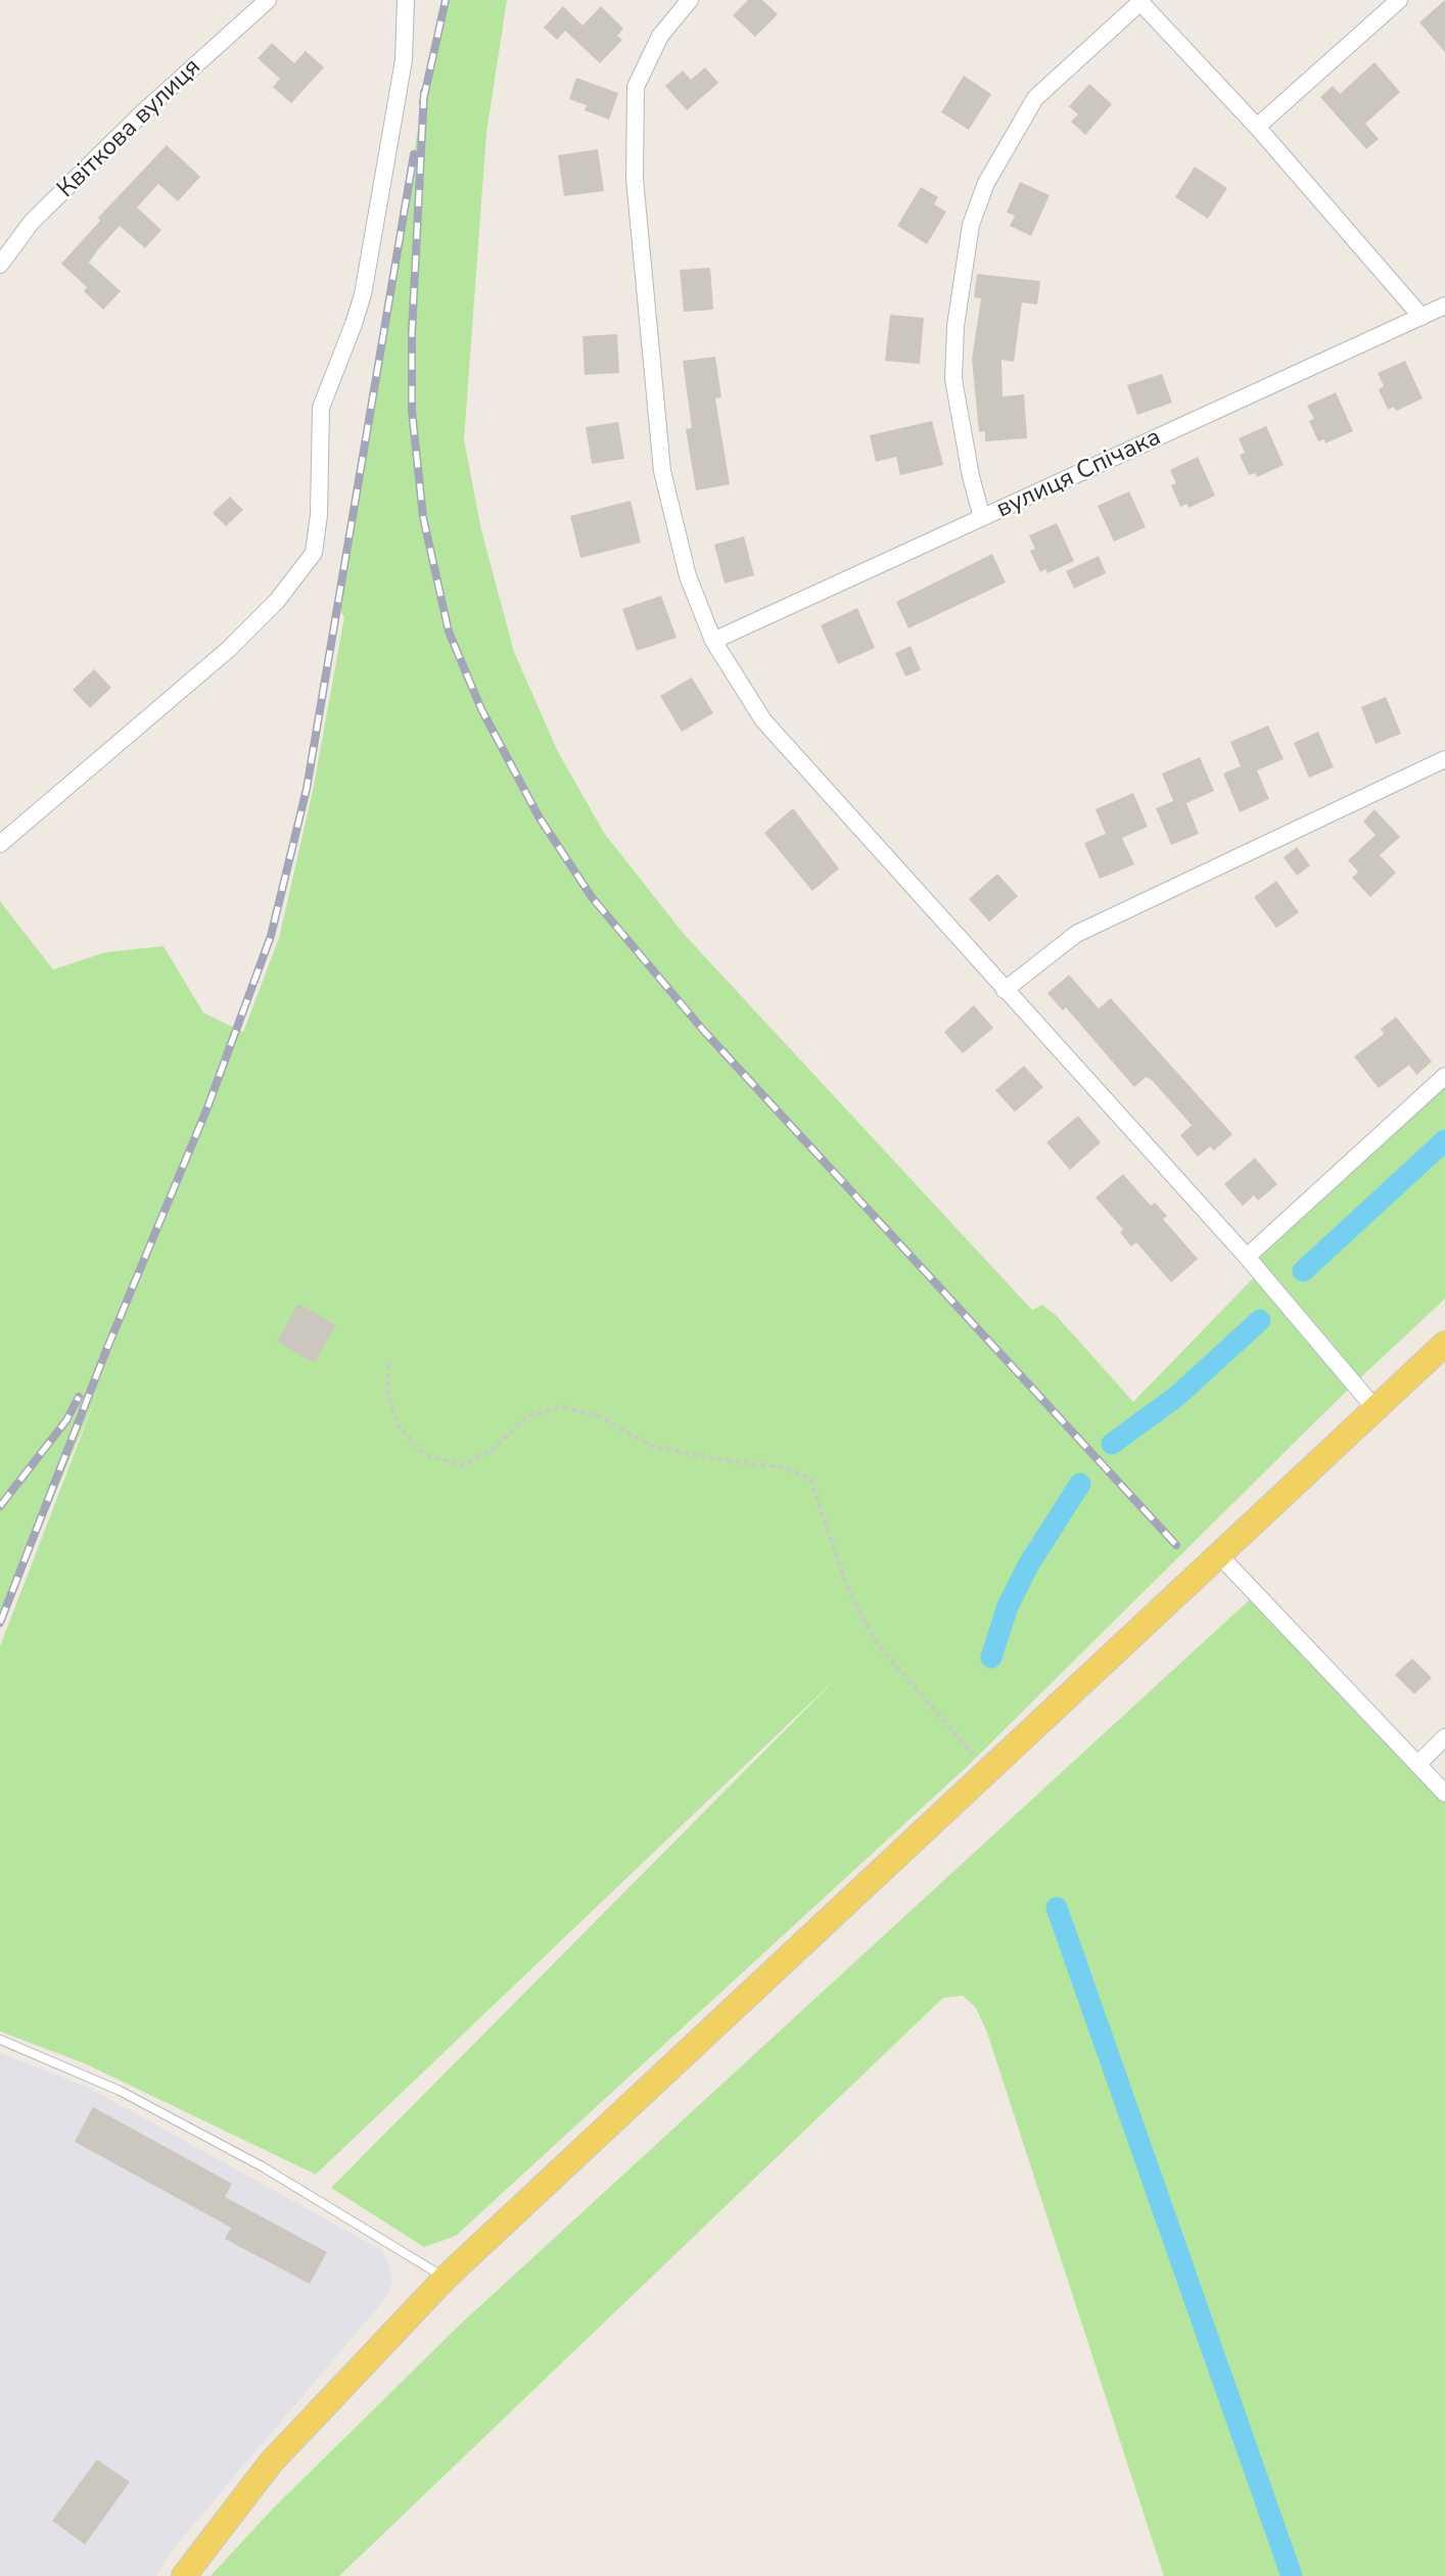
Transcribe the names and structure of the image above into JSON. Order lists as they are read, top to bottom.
{
  "streets": {
    "street": ["Квіткова вулиця", "вулиця Спічака"]
  }
}
